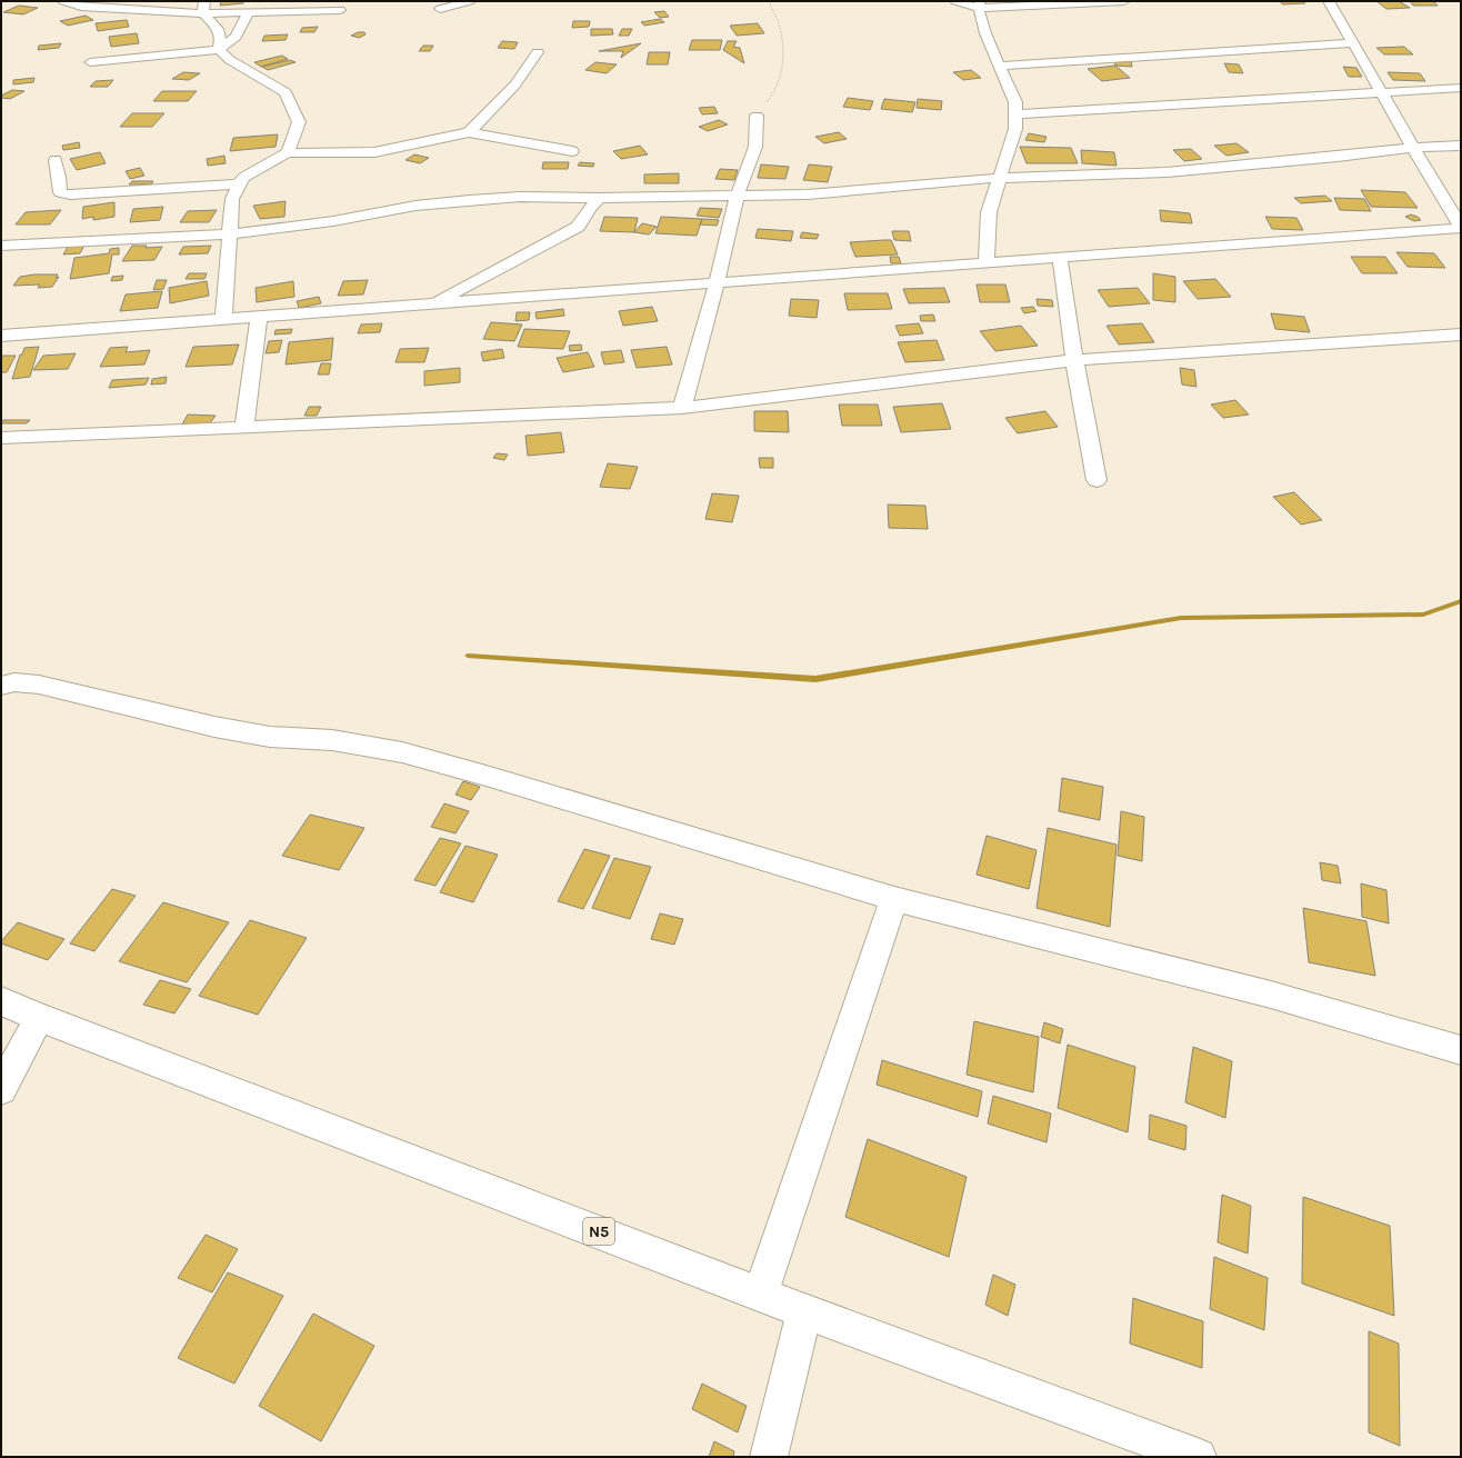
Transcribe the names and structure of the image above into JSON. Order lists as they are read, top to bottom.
{
  "streets": {
    "main road": ["N5"]
  }
}
